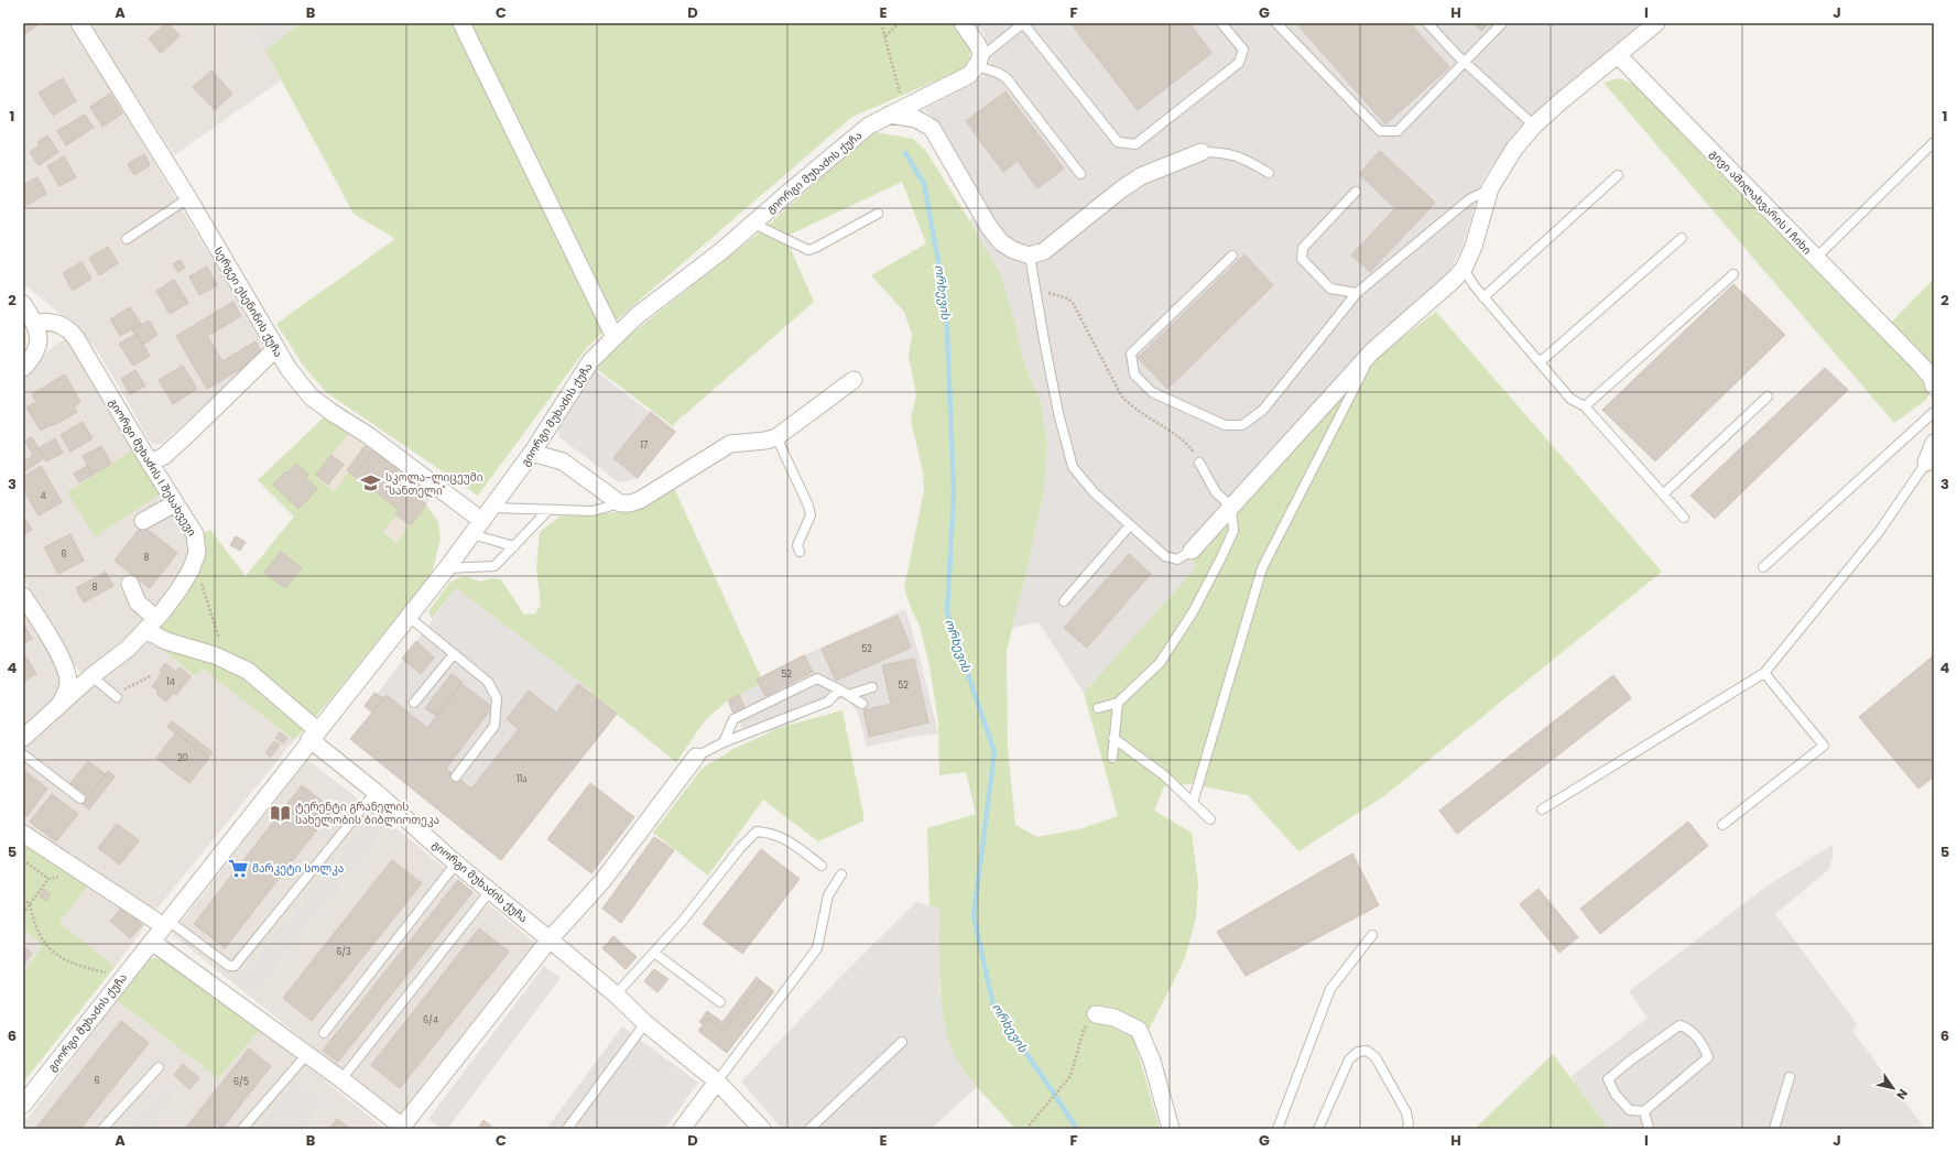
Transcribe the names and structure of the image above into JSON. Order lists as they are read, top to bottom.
{
  "streets": {
    "street": [
      "გიორგი მუხაძის ქუჩა",
      "გივი ამილახვარის I ჩიხი",
      "სერგეი ესენინის ქუჩა",
      "გიორგი მუხაძის I შესახვევი"
    ]
  },
  "crossings": [
    ["გიორგი მუხაძის ქუჩა", "სერგეი ესენინის ქუჩა"]
  ],
  "water": ["ორხევის"],
  "places": {
    "school or university": ["სკოლა-ლიცეუმი \"სანთელი\""],
    "library": ["ტერენტი გრანელის სახელობის ბიბლიოთეკა"],
    "supermarket": ["მარკეტი სოლკა"]
  },
  "house_numbers": [
    "17",
    "4",
    "6",
    "8",
    "8",
    "52",
    "52",
    "14",
    "52",
    "20",
    "11ა",
    "6/3",
    "6/4",
    "6",
    "6/5"
  ],
  "north": "bottom right",
  "grid": {
    "columns": [
      "A",
      "B",
      "C",
      "D",
      "E",
      "F",
      "G",
      "H",
      "I",
      "J"
    ],
    "rows": [
      "1",
      "2",
      "3",
      "4",
      "5",
      "6"
    ]
  }
}
